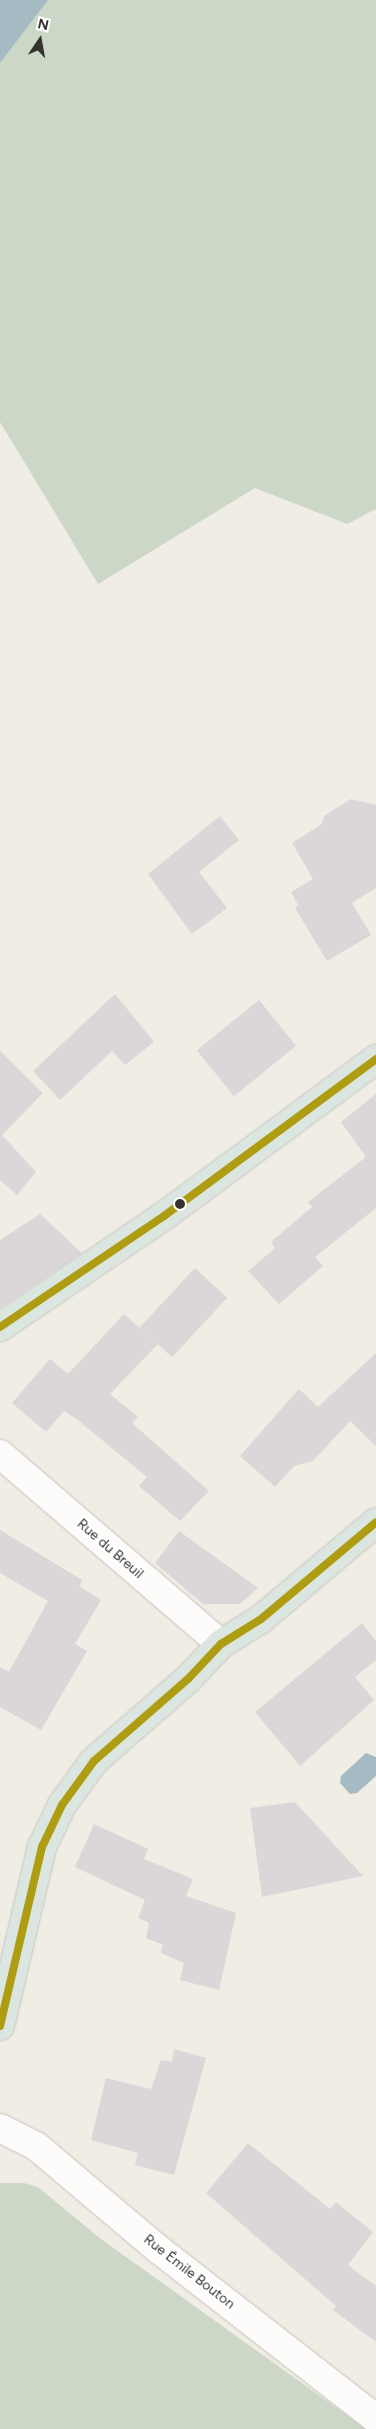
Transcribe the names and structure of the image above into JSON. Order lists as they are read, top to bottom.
{
  "streets": {
    "street": ["Rue du Breuil", "Rue Émile Bouton"]
  },
  "north": "top"
}
